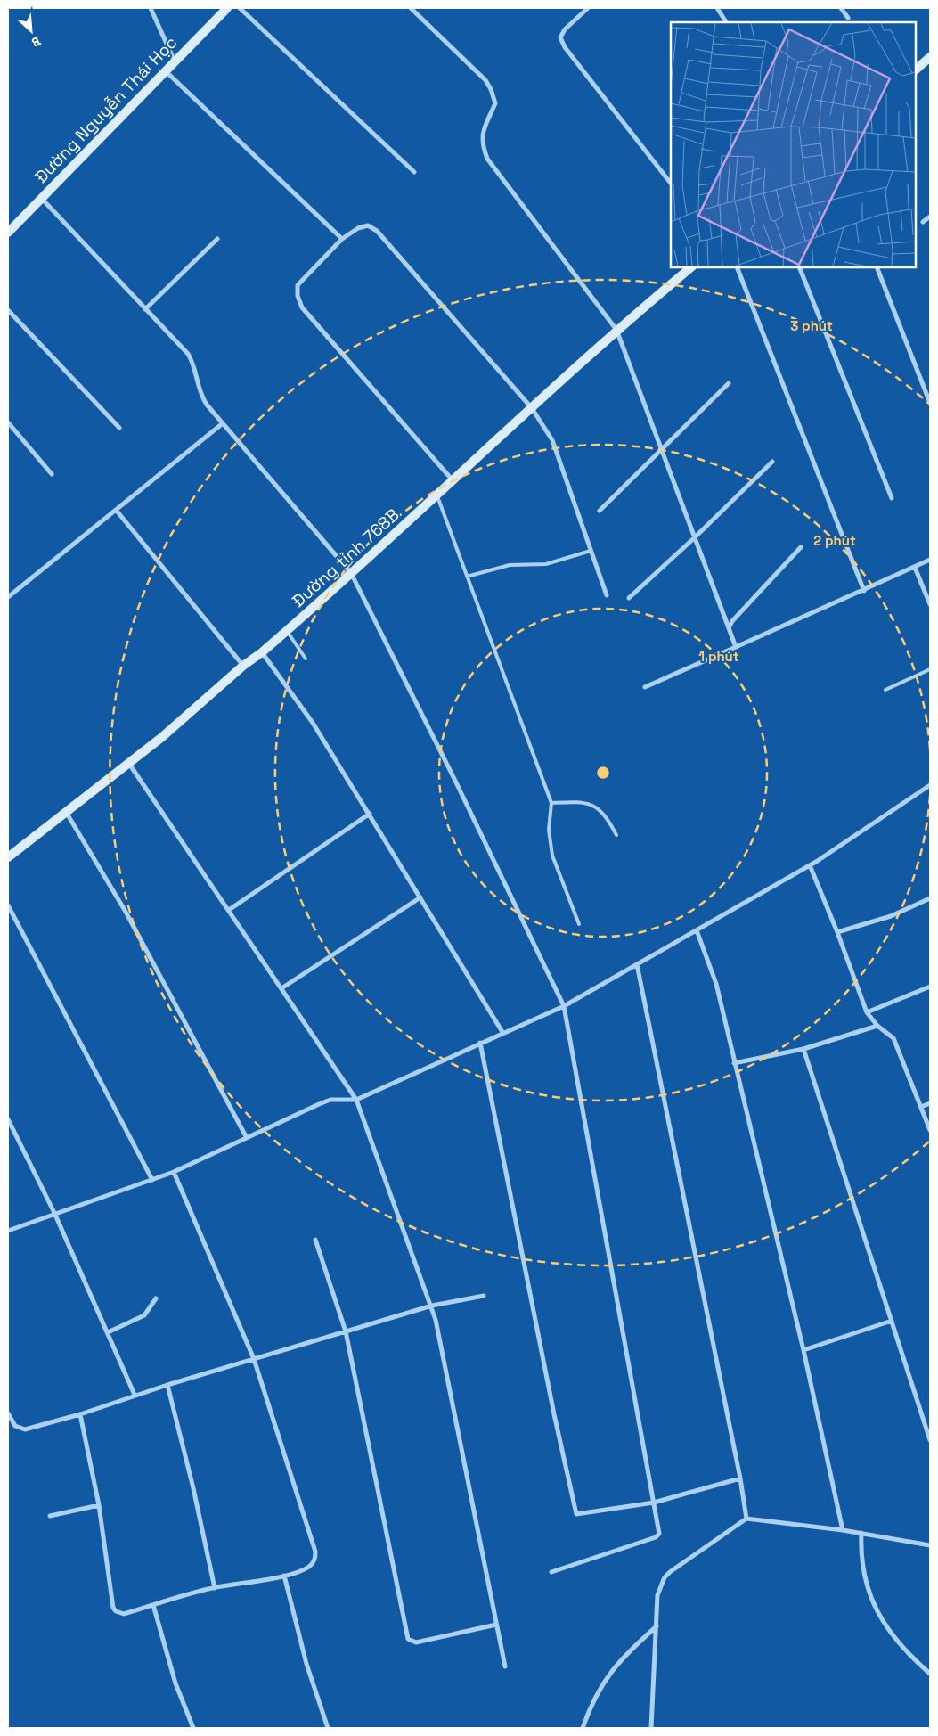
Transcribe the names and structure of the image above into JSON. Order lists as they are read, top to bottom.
{
  "streets": {
    "street": ["Đường Nguyễn Thái Học", "Đường tỉnh 768B"]
  },
  "north": "bottom right",
  "rings": ["3 phút", "2 phút", "1 phút"]
}
